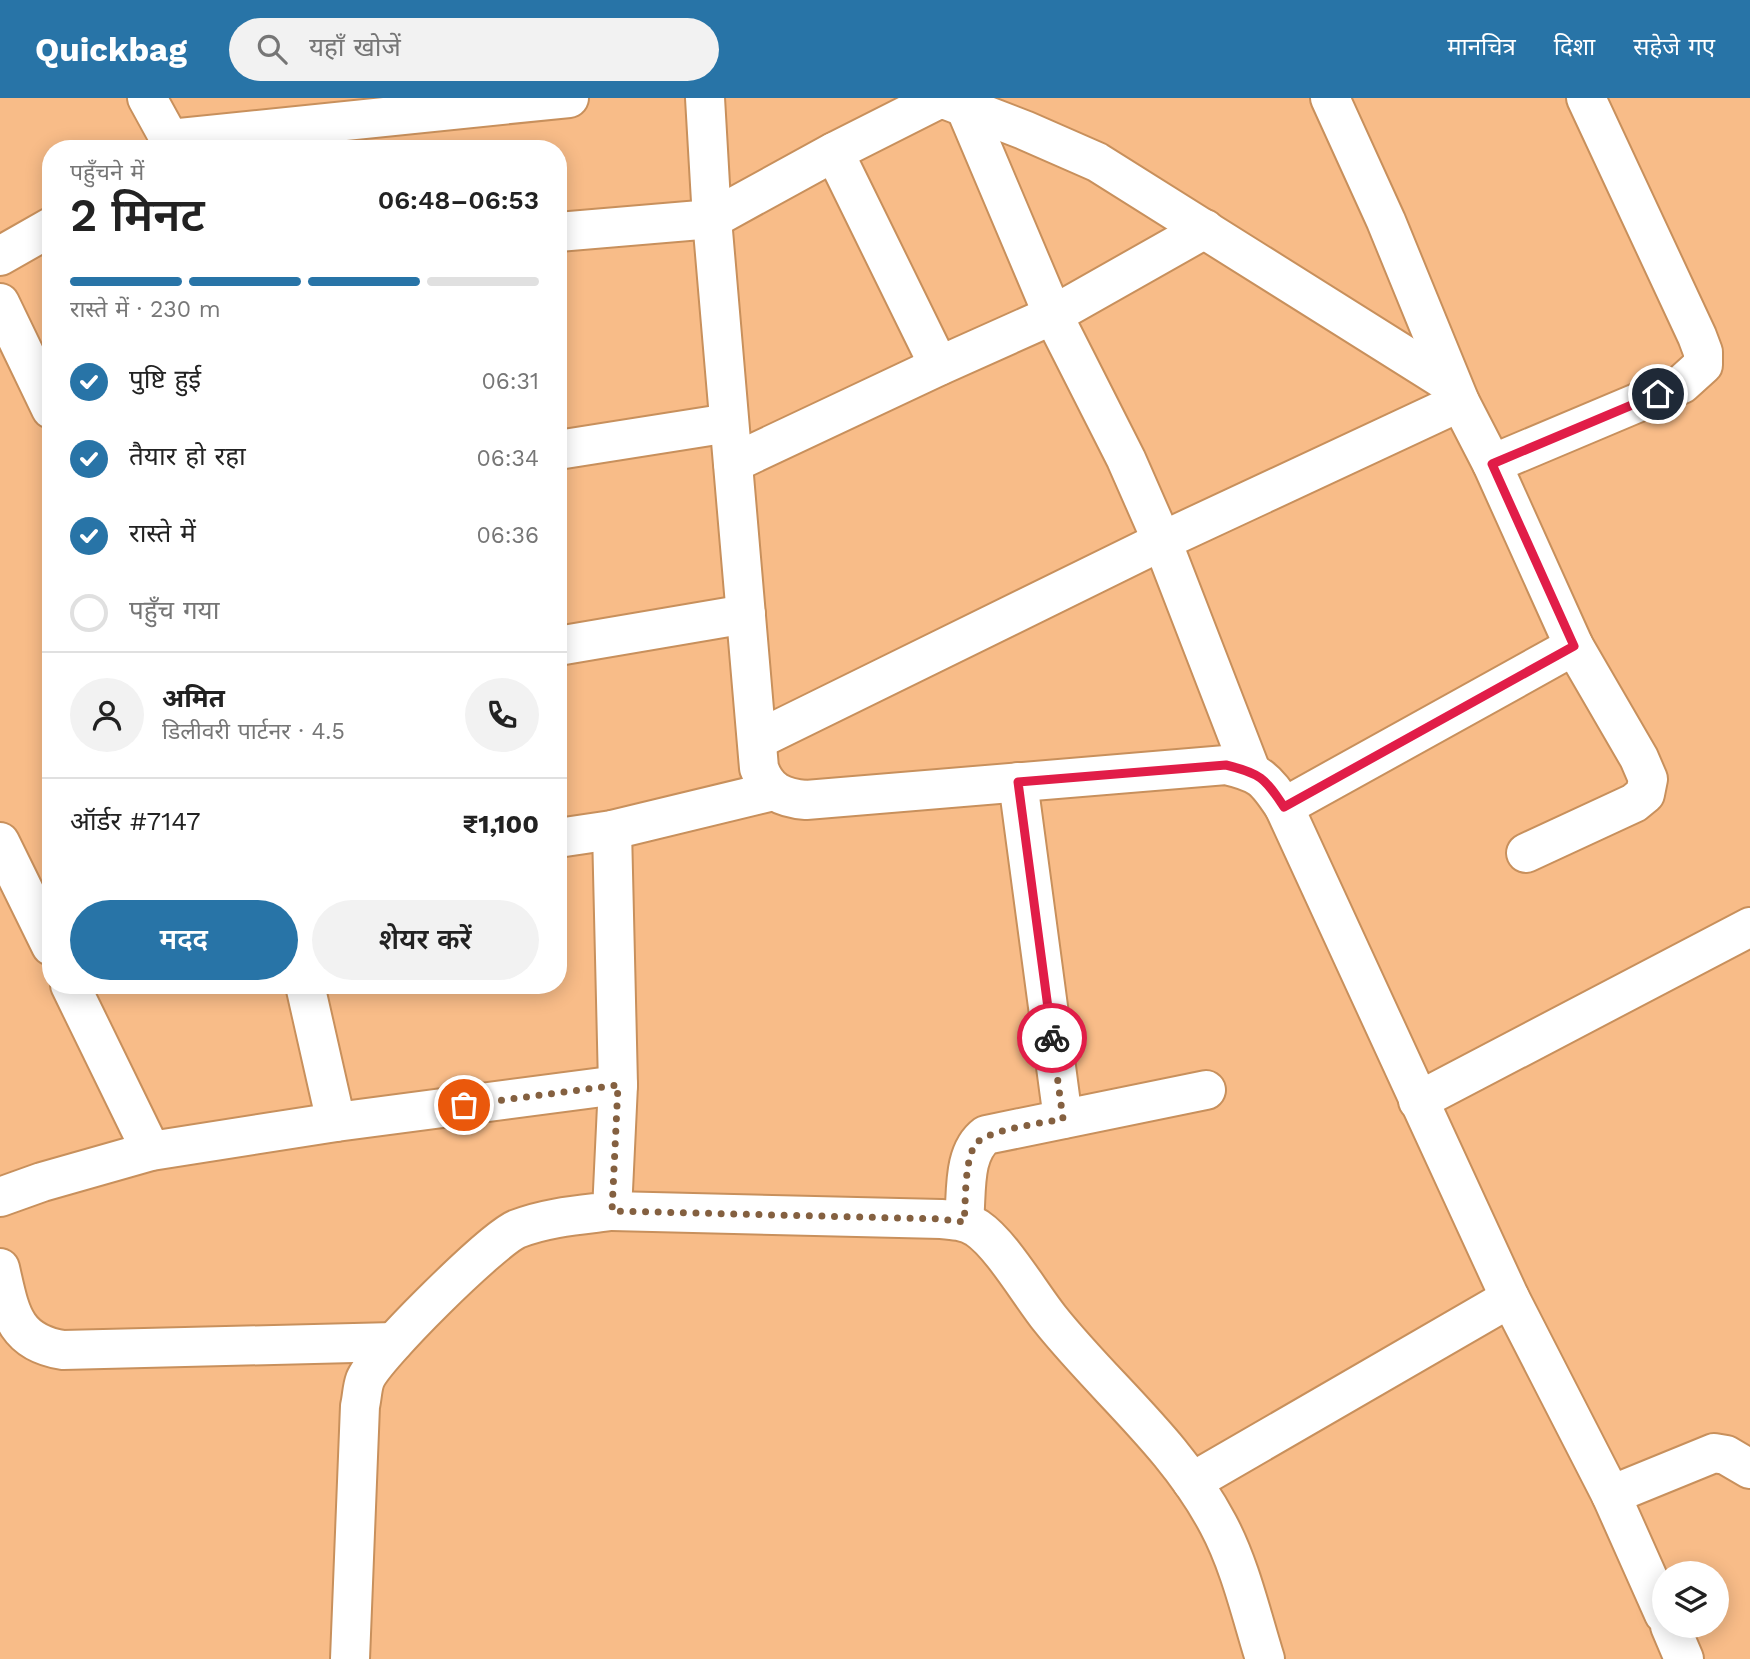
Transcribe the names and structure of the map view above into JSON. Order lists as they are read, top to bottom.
{
  "page": {
    "header": "Quickbag",
    "search": "यहाँ खोजें",
    "nav": ["मानचित्र", "दिशा", "सहेजे गए"],
    "heading": ["2 मिनट", "पहुँचने में", "06:48–06:53"],
    "panel": [
      "अमित",
      "डिलीवरी पार्टनर · 4.5",
      "ऑर्डर #7147",
      "₹1,100"
    ],
    "bar": "रास्ते में · 230 m",
    "list": [
      ["पुष्टि हुई", "06:31"],
      ["तैयार हो रहा", "06:34"],
      ["रास्ते में", "06:36"],
      "पहुँच गया"
    ],
    "buttons": ["मदद", "शेयर करें"]
  }
}
